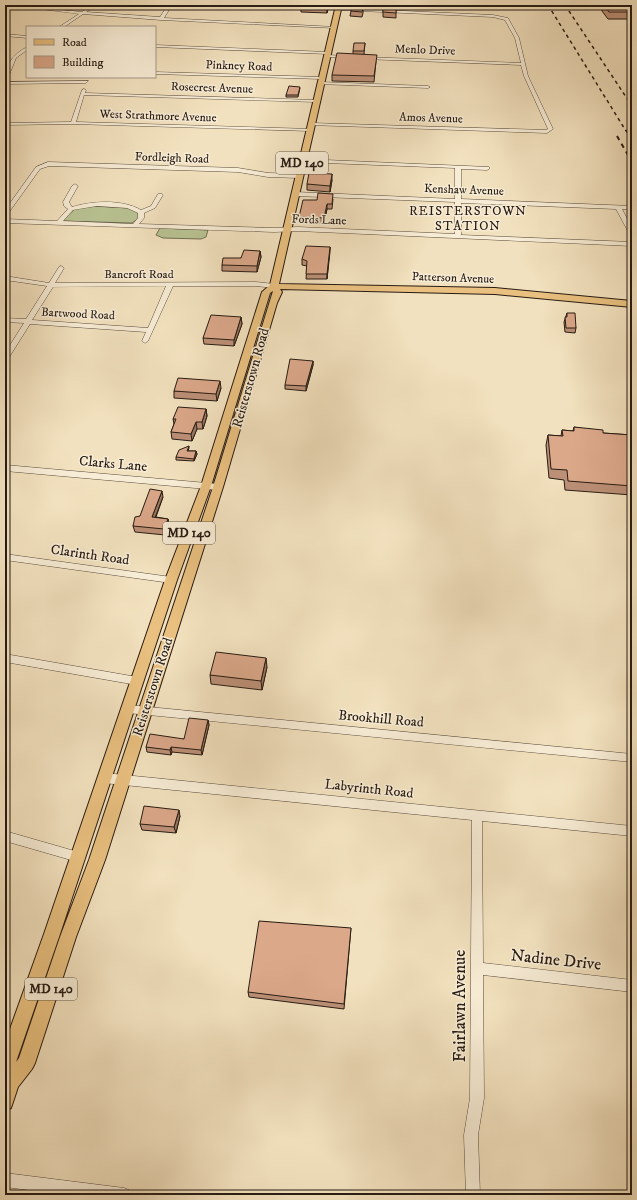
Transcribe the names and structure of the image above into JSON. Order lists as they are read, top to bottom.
{
  "streets": {
    "main road": ["MD 140", "Patterson Avenue", "Reisterstown Road"],
    "street": [
      "Menlo Drive",
      "Pinkney Road",
      "Rosecrest Avenue",
      "West Strathmore Avenue",
      "Amos Avenue",
      "Fordleigh Road",
      "Kenshaw Avenue",
      "Fords Lane",
      "Bancroft Road",
      "Bartwood Road",
      "Clarks Lane",
      "Clarinth Road",
      "Brookhill Road",
      "Labyrinth Road",
      "Nadine Drive",
      "Fairlawn Avenue"
    ]
  },
  "crossings": [
    ["Menlo Drive", "Amos Avenue"],
    ["Pinkney Road", "Reisterstown Road"],
    ["Rosecrest Avenue", "Reisterstown Road"],
    ["West Strathmore Avenue", "Amos Avenue"],
    ["West Strathmore Avenue", "Reisterstown Road"],
    ["Amos Avenue", "Reisterstown Road"],
    ["Fordleigh Road", "Reisterstown Road"],
    ["Kenshaw Avenue", "Reisterstown Road"],
    ["Fords Lane", "Reisterstown Road"],
    ["Bancroft Road", "Patterson Avenue"],
    ["Bancroft Road", "Reisterstown Road"],
    ["Patterson Avenue", "Reisterstown Road"],
    ["Reisterstown Road", "Clarks Lane"],
    ["Reisterstown Road", "Clarinth Road"],
    ["Reisterstown Road", "Brookhill Road"],
    ["Reisterstown Road", "Labyrinth Road"],
    ["Labyrinth Road", "Fairlawn Avenue"],
    ["Nadine Drive", "Fairlawn Avenue"]
  ],
  "districts": ["REISTERSTOWN STATION"],
  "legend": ["Road", "Building"]
}
